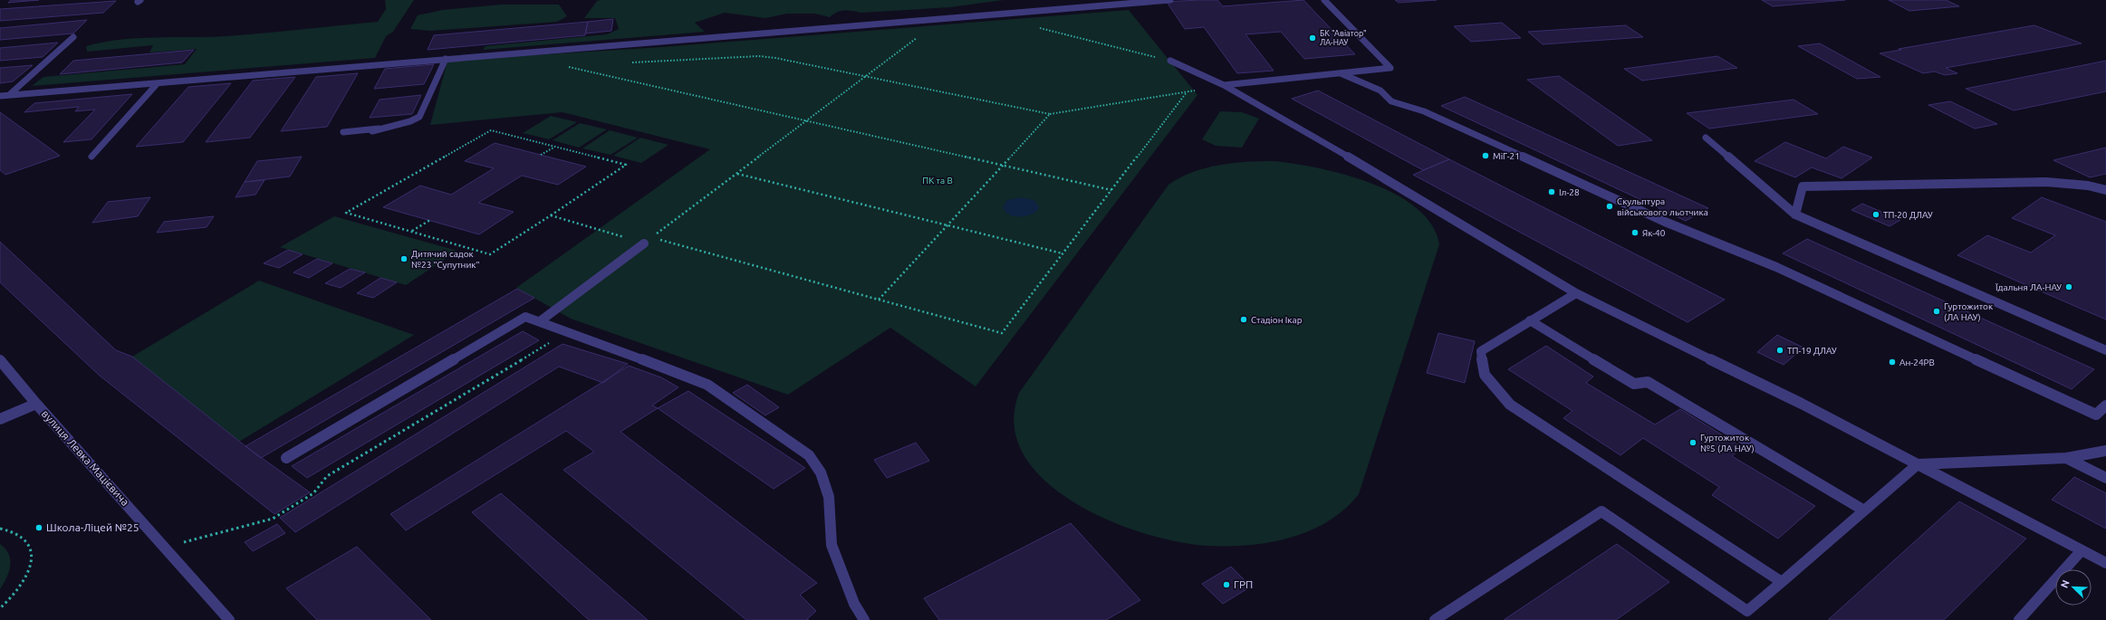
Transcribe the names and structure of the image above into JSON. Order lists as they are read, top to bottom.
{
  "streets": {
    "street": ["вулиця Левка Мацієвича"]
  },
  "parks": ["ПК та В"],
  "places": [
    "БК \"Авіатор\" ЛА-НАУ",
    "МіГ-21",
    "Іл-28",
    "Скульптура військового льотчика",
    "ТП-20 ДЛАУ",
    "Як-40",
    "Дитячий садок №23 \"Супутник\"",
    "Їдальня ЛА-НАУ",
    "Гуртожиток (ЛА НАУ)",
    "Стадіон Ікар",
    "ТП-19 ДЛАУ",
    "Ан-24РВ",
    "Гуртожиток №5 (ЛА НАУ)",
    "Школа-Ліцей №25",
    "ГРП"
  ],
  "north": "top left"
}
